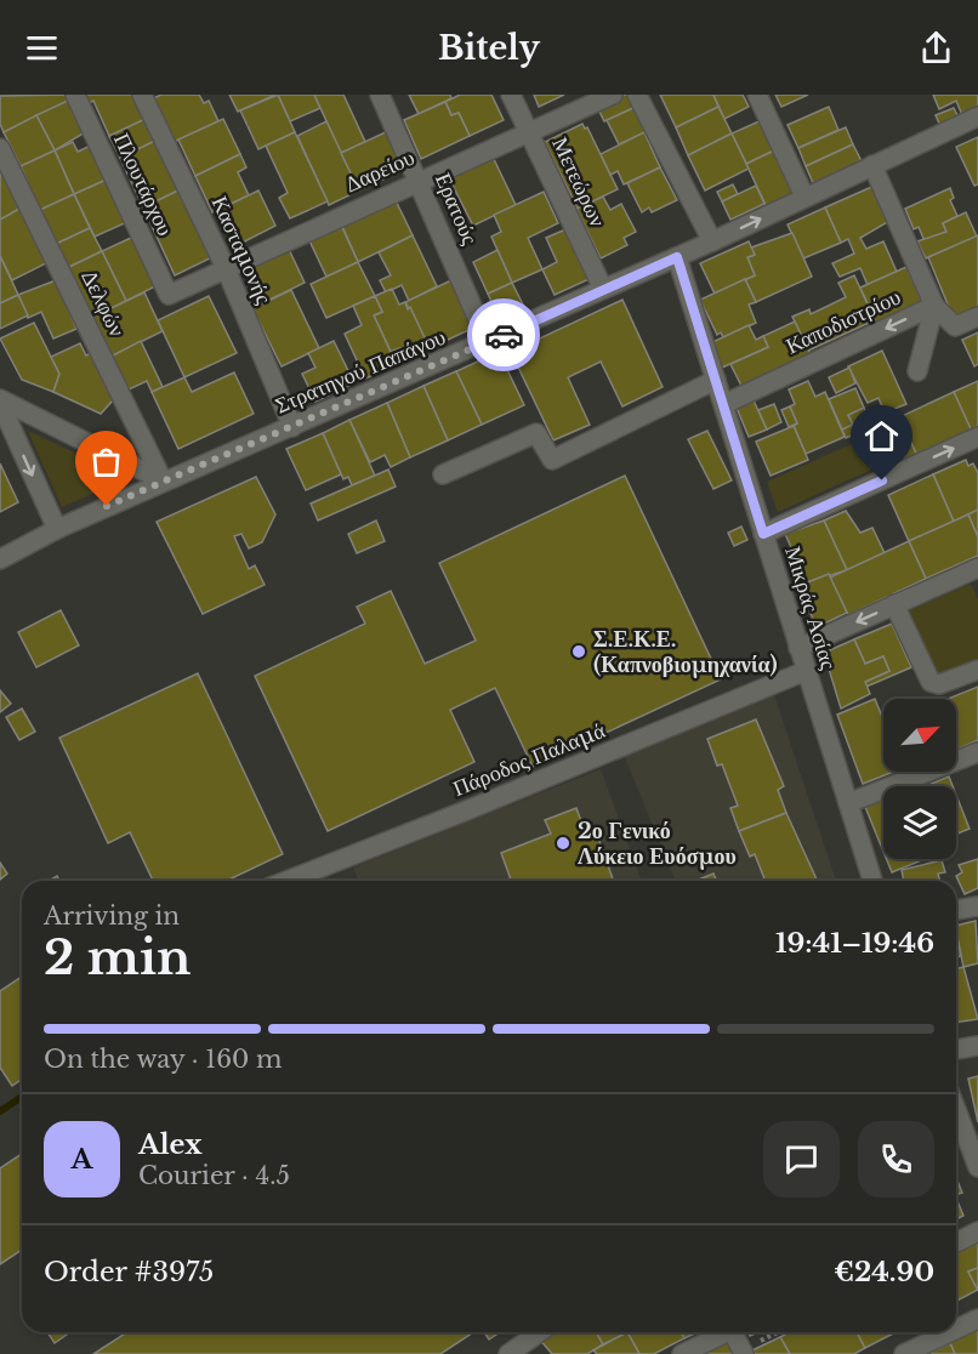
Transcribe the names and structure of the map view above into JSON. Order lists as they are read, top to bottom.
{
  "streets": {
    "street": [
      "Δαρείου",
      "Μετεώρων",
      "Πλουτάρχου",
      "Ερατούς",
      "Κασταμονής",
      "Δελφών",
      "Καποδιστρίου",
      "Στρατηγού Παπάγου",
      "Μικράς Ασίας",
      "Πάροδος Παλαμά"
    ]
  },
  "crossings": [
    ["Δαρείου", "Μετεώρων"],
    ["Δαρείου", "Πλουτάρχου"],
    ["Δαρείου", "Ερατούς"],
    ["Δαρείου", "Κασταμονής"],
    ["Μετεώρων", "Στρατηγού Παπάγου"],
    ["Ερατούς", "Στρατηγού Παπάγου"],
    ["Κασταμονής", "Στρατηγού Παπάγου"],
    ["Δελφών", "Στρατηγού Παπάγου"],
    ["Καποδιστρίου", "Μικράς Ασίας"],
    ["Στρατηγού Παπάγου", "Μικράς Ασίας"],
    ["Μικράς Ασίας", "Πάροδος Παλαμά"]
  ],
  "places": ["Σ.Ε.Κ.Ε. (Καπνοβιομηχανία)", "2ο Γενικό Λύκειο Ευόσμου"],
  "north": "top right",
  "page": {
    "header": "Bitely",
    "heading": ["2 min", "Arriving in", "19:41–19:46"],
    "panel": [
      "Alex",
      "Courier · 4.5",
      "Order #3975",
      "€24.90"
    ],
    "bar": "On the way · 160 m",
    "round": "A"
  }
}
